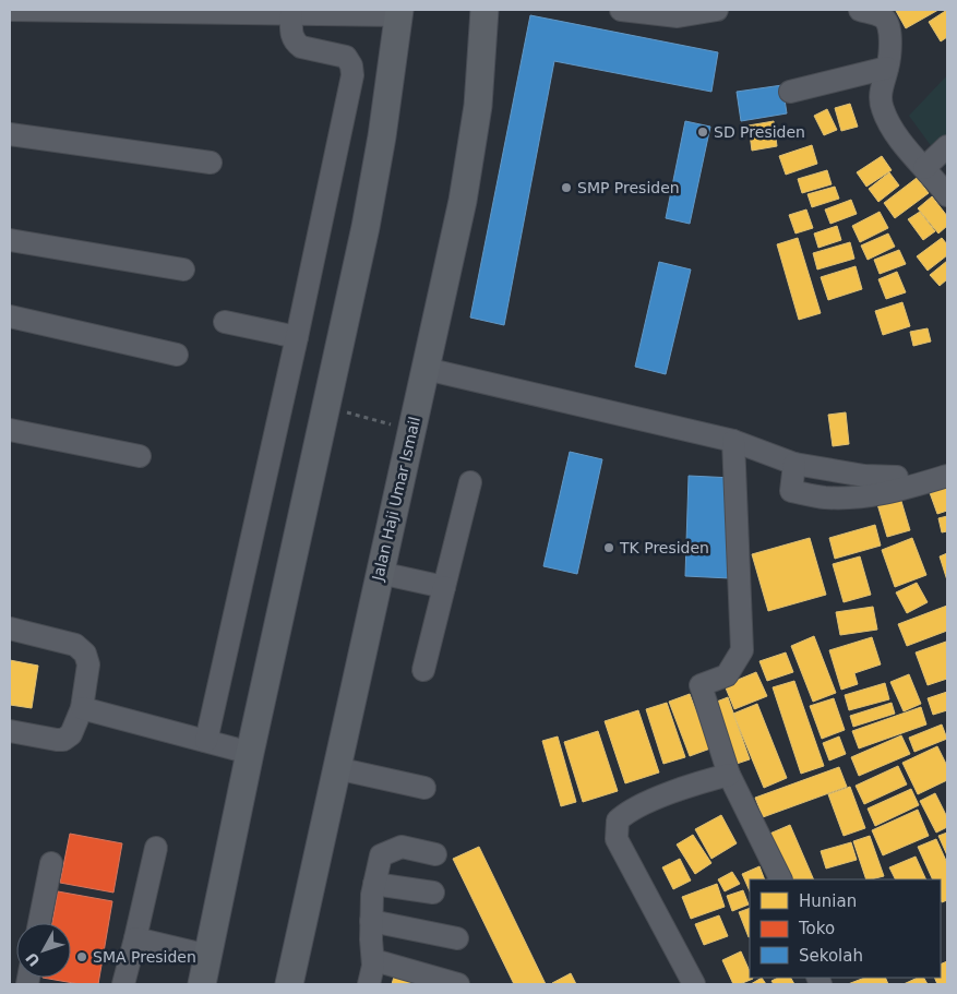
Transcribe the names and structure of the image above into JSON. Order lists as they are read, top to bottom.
{
  "streets": {
    "main road": ["Jalan Haji Umar Ismail"]
  },
  "places": [
    "SD Presiden",
    "SMP Presiden",
    "TK Presiden",
    "SMA Presiden"
  ],
  "legend": ["Hunian", "Toko", "Sekolah"],
  "north": "bottom left"
}
